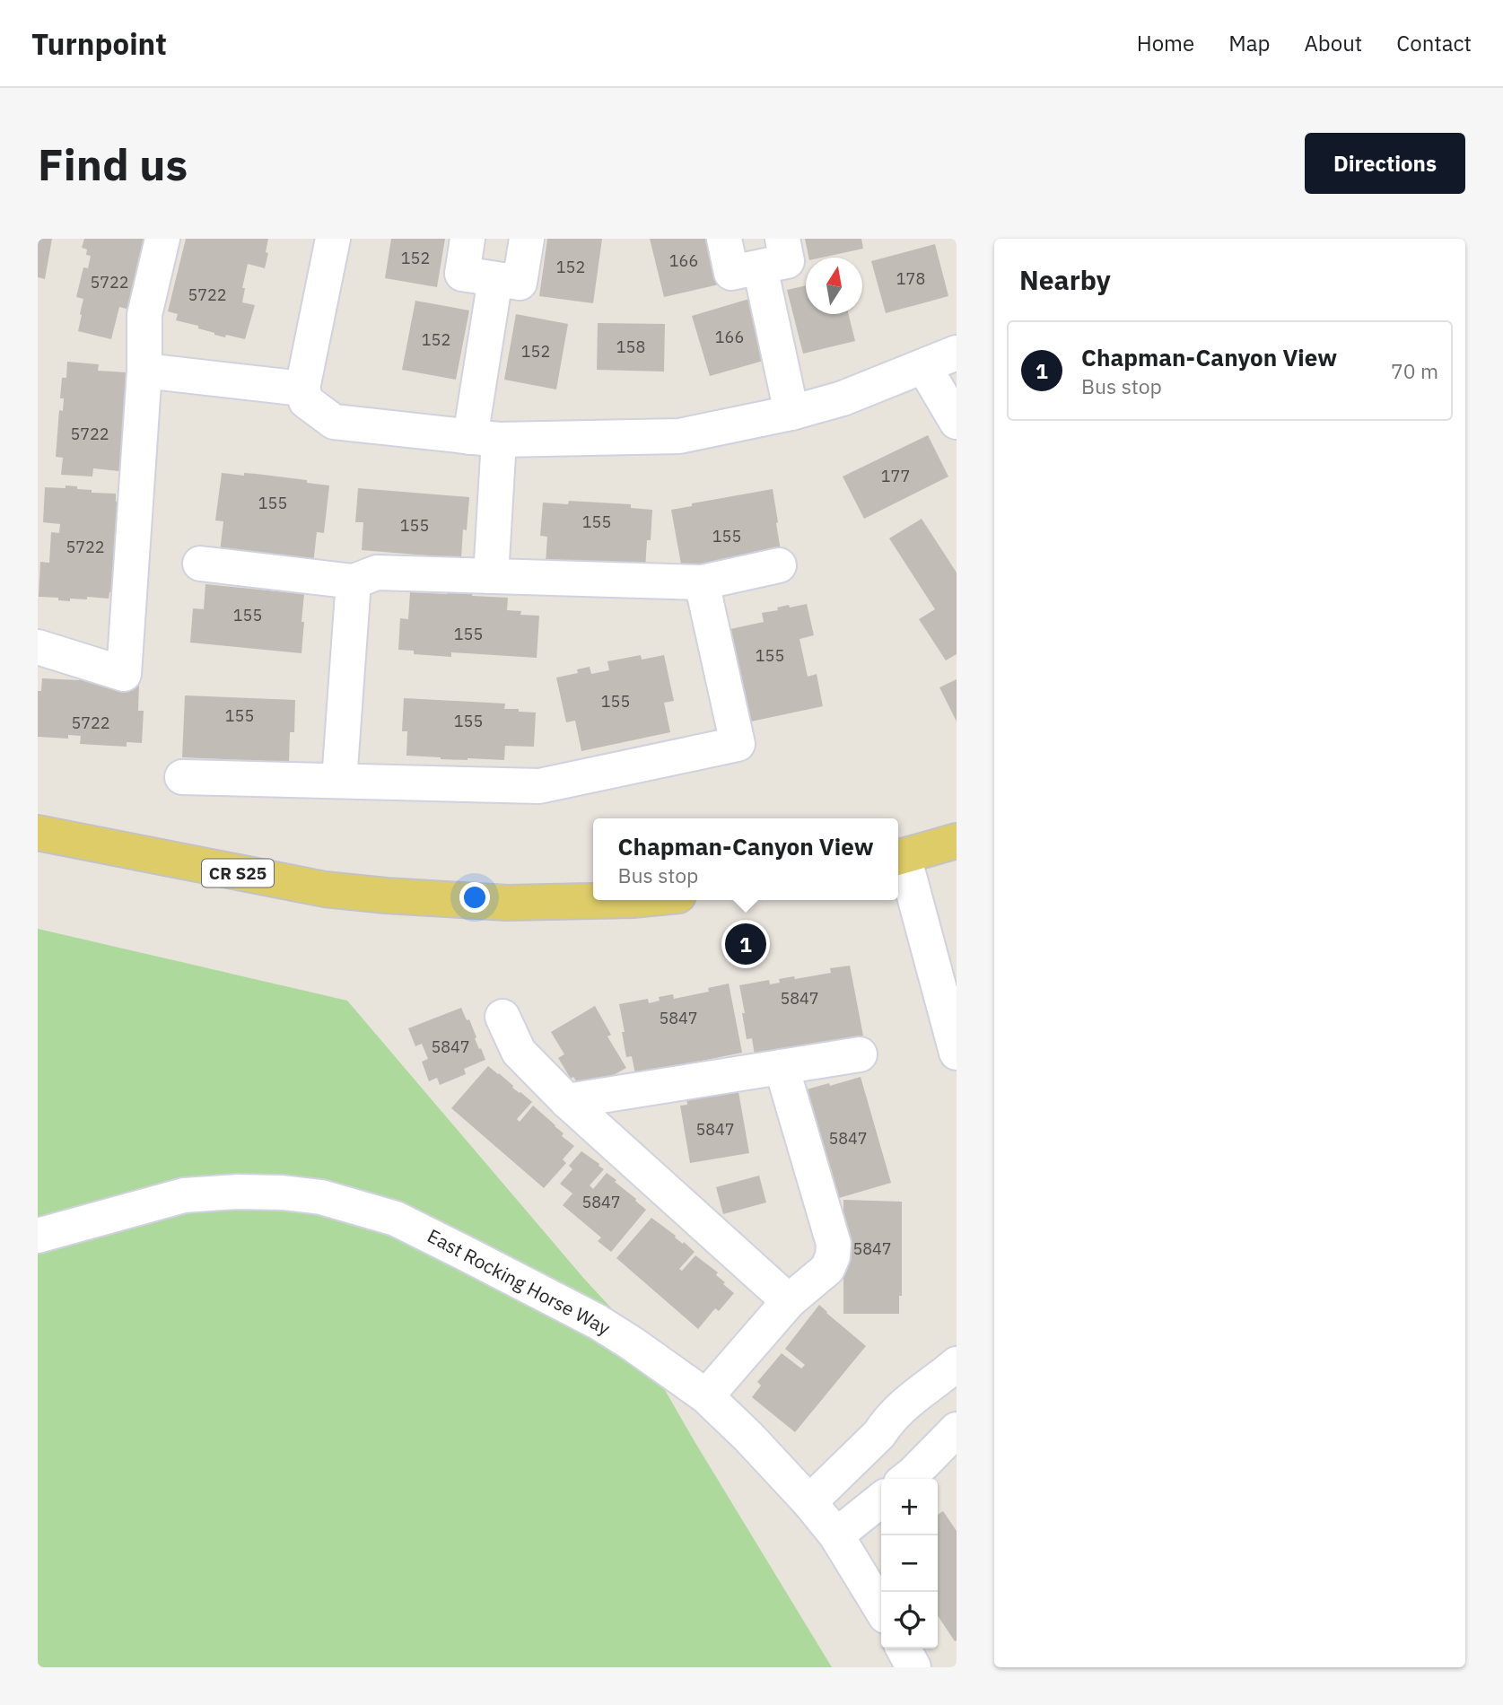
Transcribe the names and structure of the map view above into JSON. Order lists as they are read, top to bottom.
{
  "streets": {
    "main road": ["CR S25"],
    "street": ["East Rocking Horse Way"]
  },
  "house_numbers": [
    "152",
    "166",
    "152",
    "178",
    "5722",
    "5722",
    "166",
    "152",
    "158",
    "152",
    "5722",
    "177",
    "155",
    "155",
    "155",
    "155",
    "5722",
    "155",
    "155",
    "155",
    "155",
    "155",
    "155",
    "5722",
    "5847",
    "5847",
    "5847",
    "5847",
    "5847",
    "5847",
    "5847"
  ],
  "north": "top",
  "page": {
    "header": "Turnpoint",
    "nav": [
      "Home",
      "Map",
      "About",
      "Contact"
    ],
    "buttons": "Directions",
    "title": "Find us",
    "heading": "Nearby",
    "list": [
      {
        "mark": "1",
        "name": "Chapman-Canyon View",
        "note": "Bus stop",
        "value": "70 m"
      }
    ],
    "popup": ["Chapman-Canyon View", "Bus stop"],
    "pins": "1",
    "map_buttons": ["+", "−"]
  }
}
